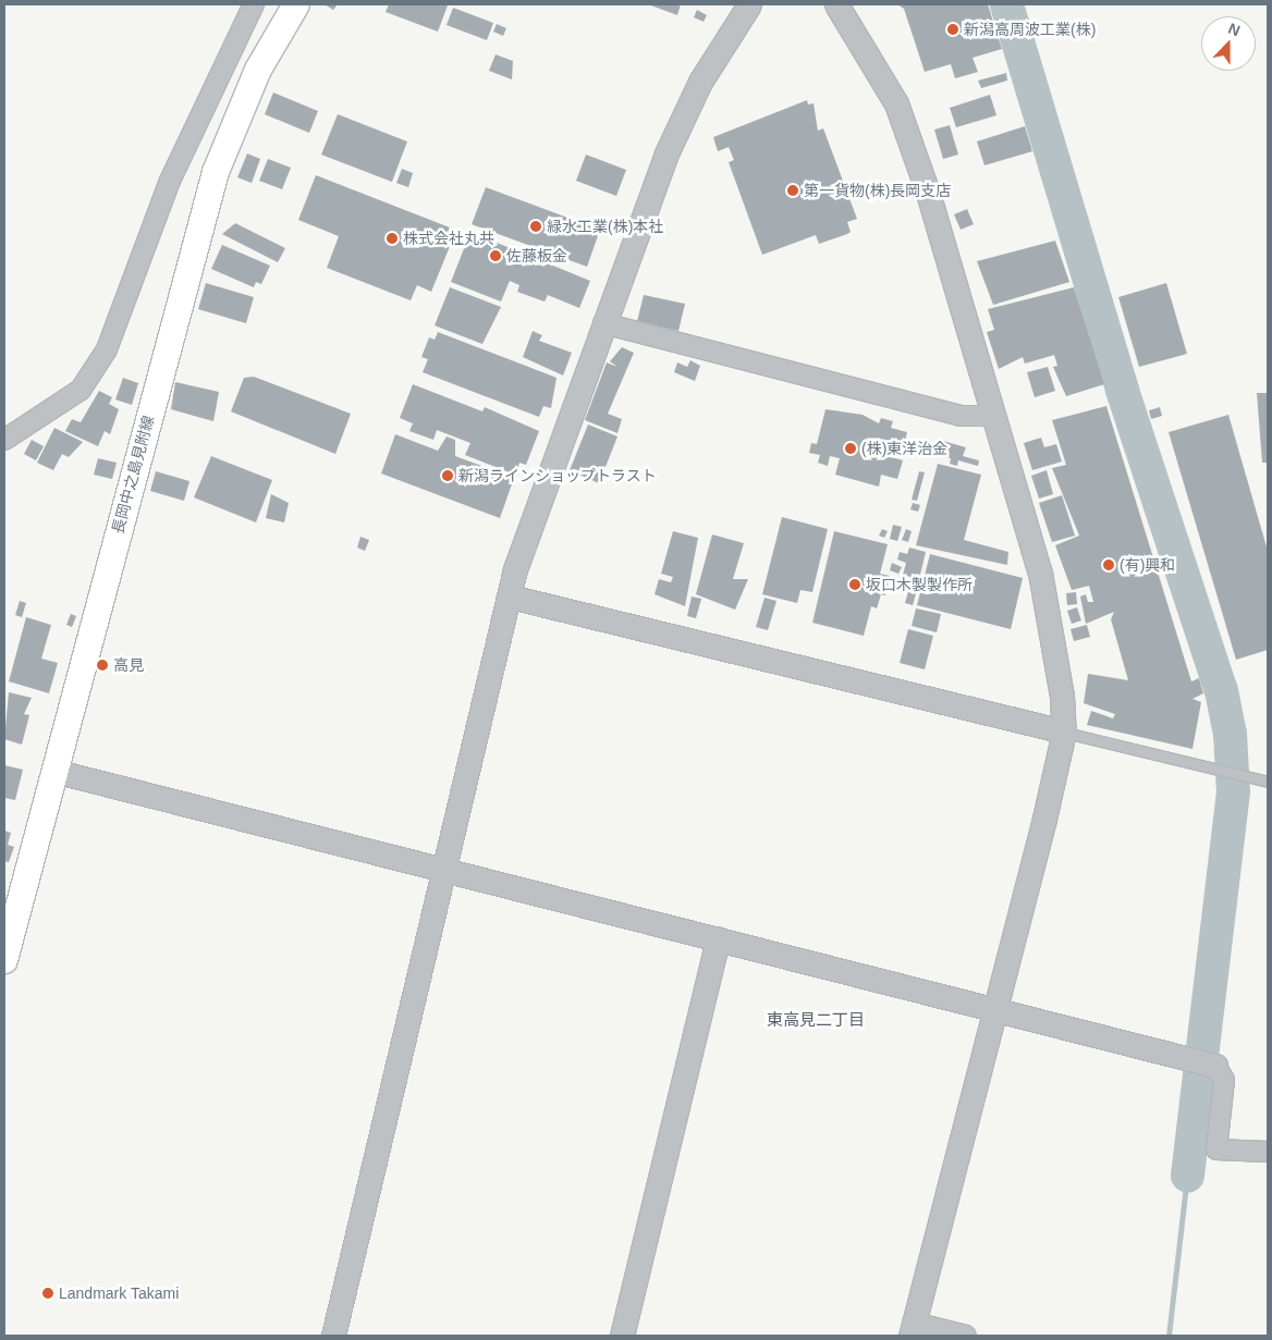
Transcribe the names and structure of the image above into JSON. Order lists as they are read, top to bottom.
{
  "streets": {
    "main road": ["長岡中之島見附線"]
  },
  "districts": ["東高見二丁目"],
  "places": [
    "新潟高周波工業(株)",
    "第一貨物(株)長岡支店",
    "緑水工業(株)本社",
    "株式会社丸共",
    "佐藤板金",
    "(株)東洋治金",
    "新潟ラインショップトラスト",
    "(有)興和",
    "坂口木製製作所",
    "高見",
    "Landmark Takami"
  ],
  "north": "top"
}
